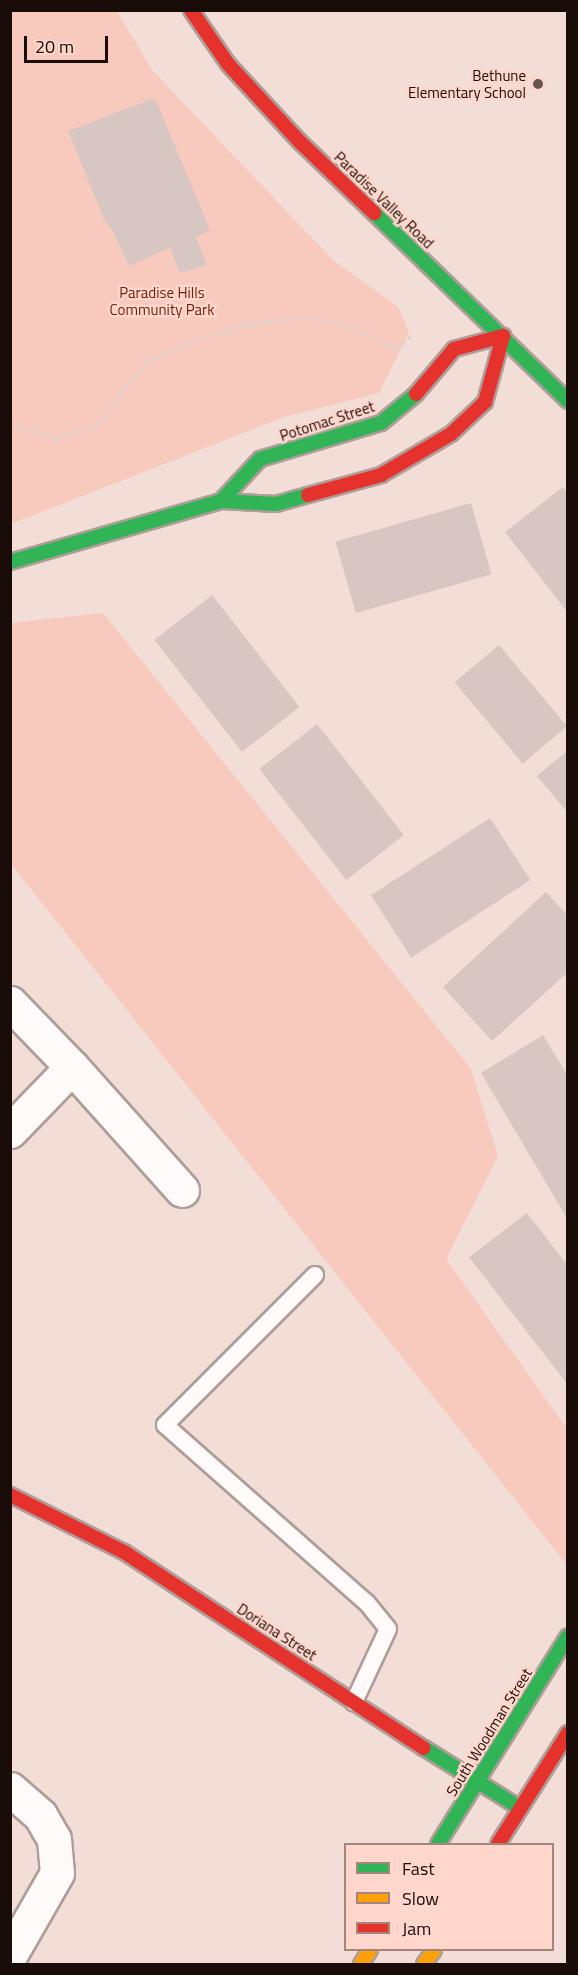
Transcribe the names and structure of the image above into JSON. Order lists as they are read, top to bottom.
{
  "streets": {
    "street": [
      "Paradise Valley Road",
      "Potomac Street",
      "Doriana Street",
      "South Woodman Street"
    ]
  },
  "crossings": [
    ["Paradise Valley Road", "Potomac Street"],
    ["Doriana Street", "South Woodman Street"]
  ],
  "parks": ["Paradise Hills Community Park"],
  "places": ["Bethune Elementary School"],
  "legend": ["Fast", "Slow", "Jam"],
  "scale_bar": "20 m"
}
